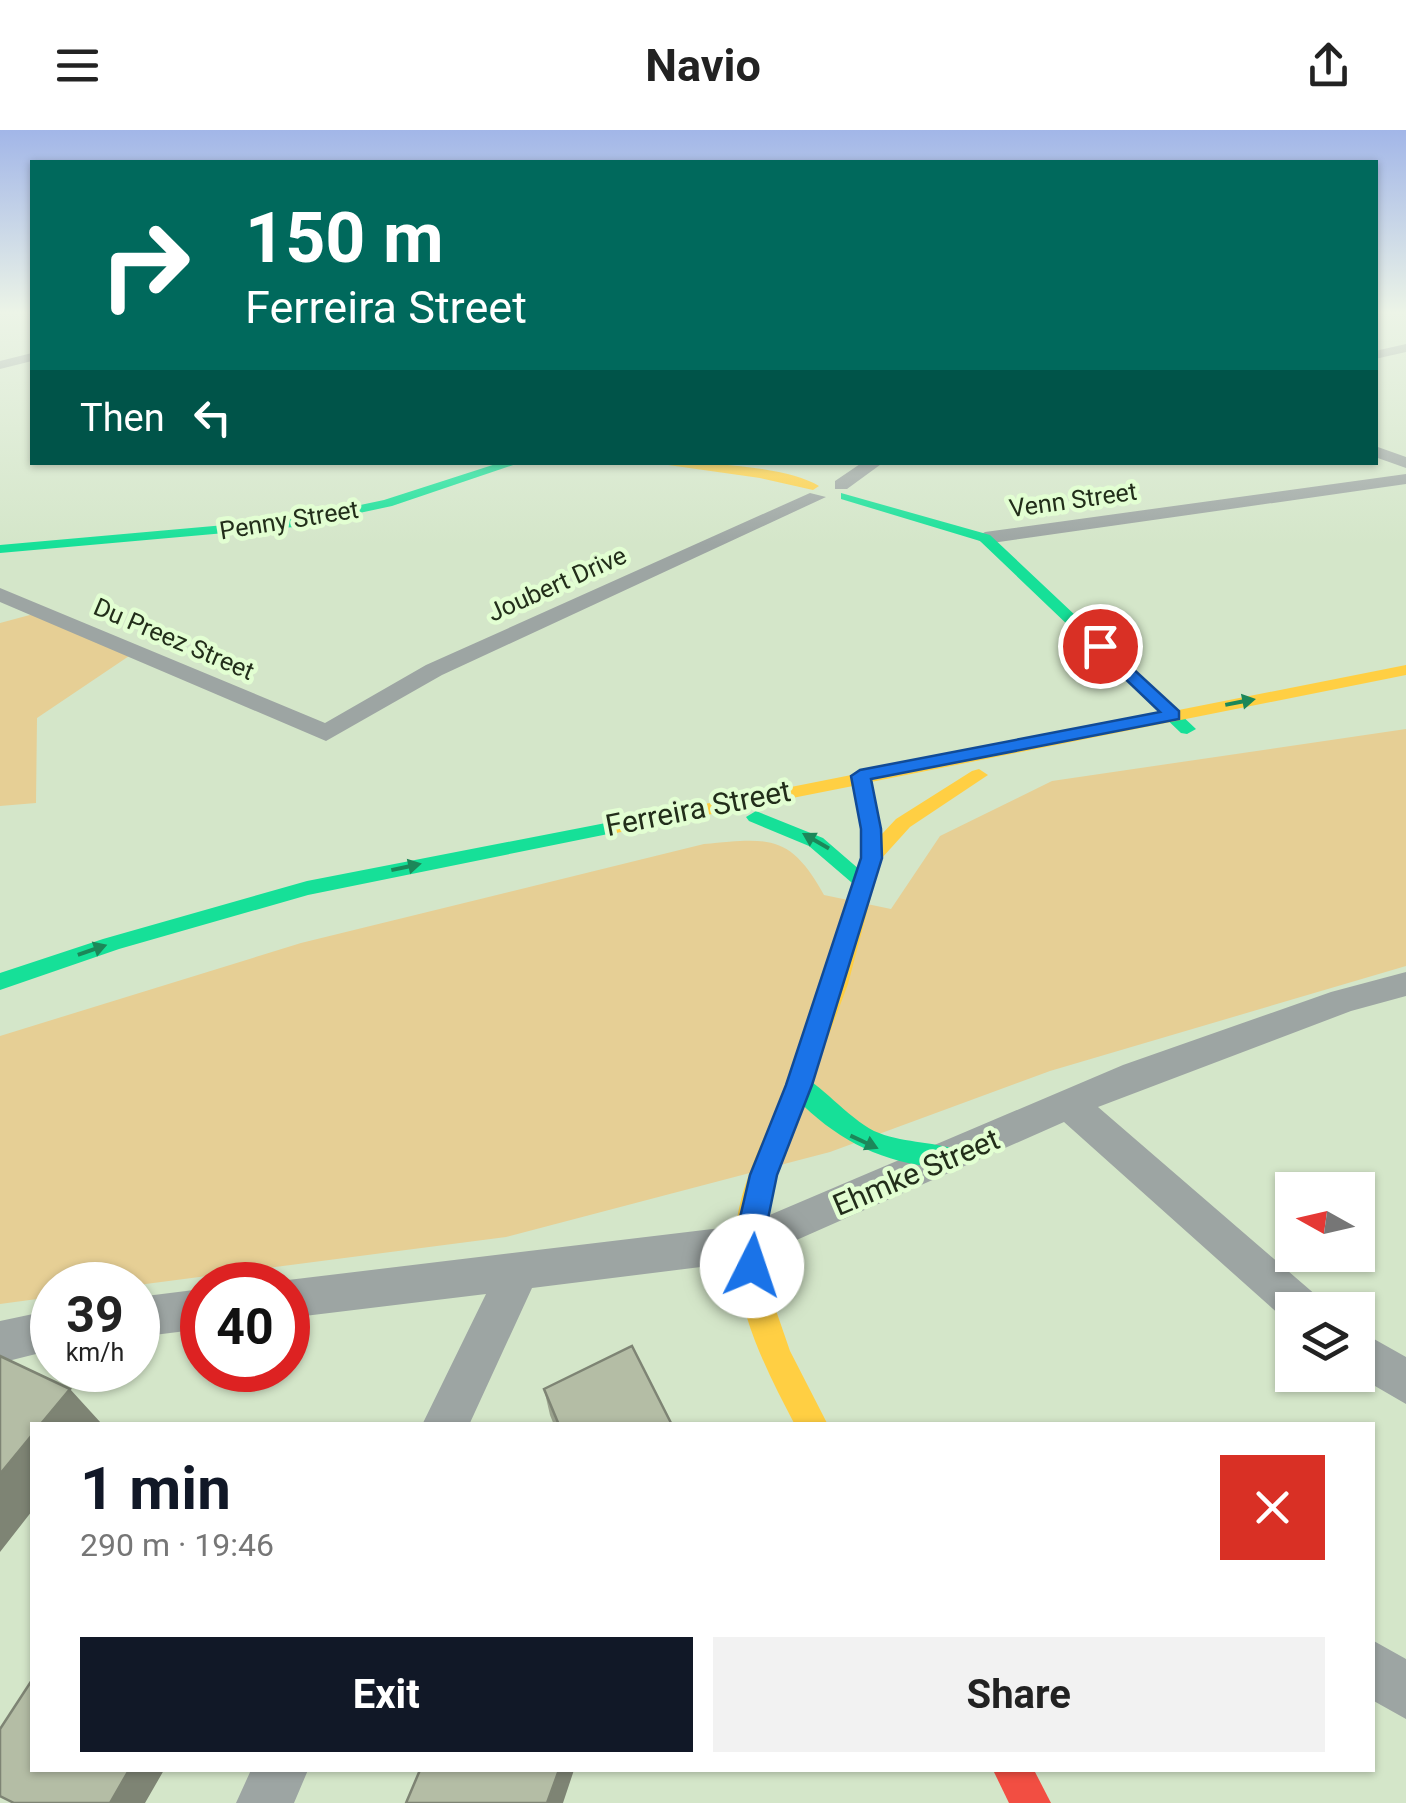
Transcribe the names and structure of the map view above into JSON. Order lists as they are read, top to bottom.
{
  "streets": {
    "main road": ["Penny Street", "Ferreira Street"],
    "street": [
      "Venn Street",
      "Joubert Drive",
      "Du Preez Street",
      "Ehmke Street"
    ]
  },
  "crossings": [
    ["Joubert Drive", "Du Preez Street"]
  ],
  "north": "left",
  "page": {
    "header": "Navio",
    "turn": ["150 m", "Ferreira Street"],
    "then": "Then",
    "speed": "39 km/h",
    "limit": "40",
    "heading": ["1 min", "290 m · 19:46"],
    "buttons": ["Exit", "Share"]
  }
}
